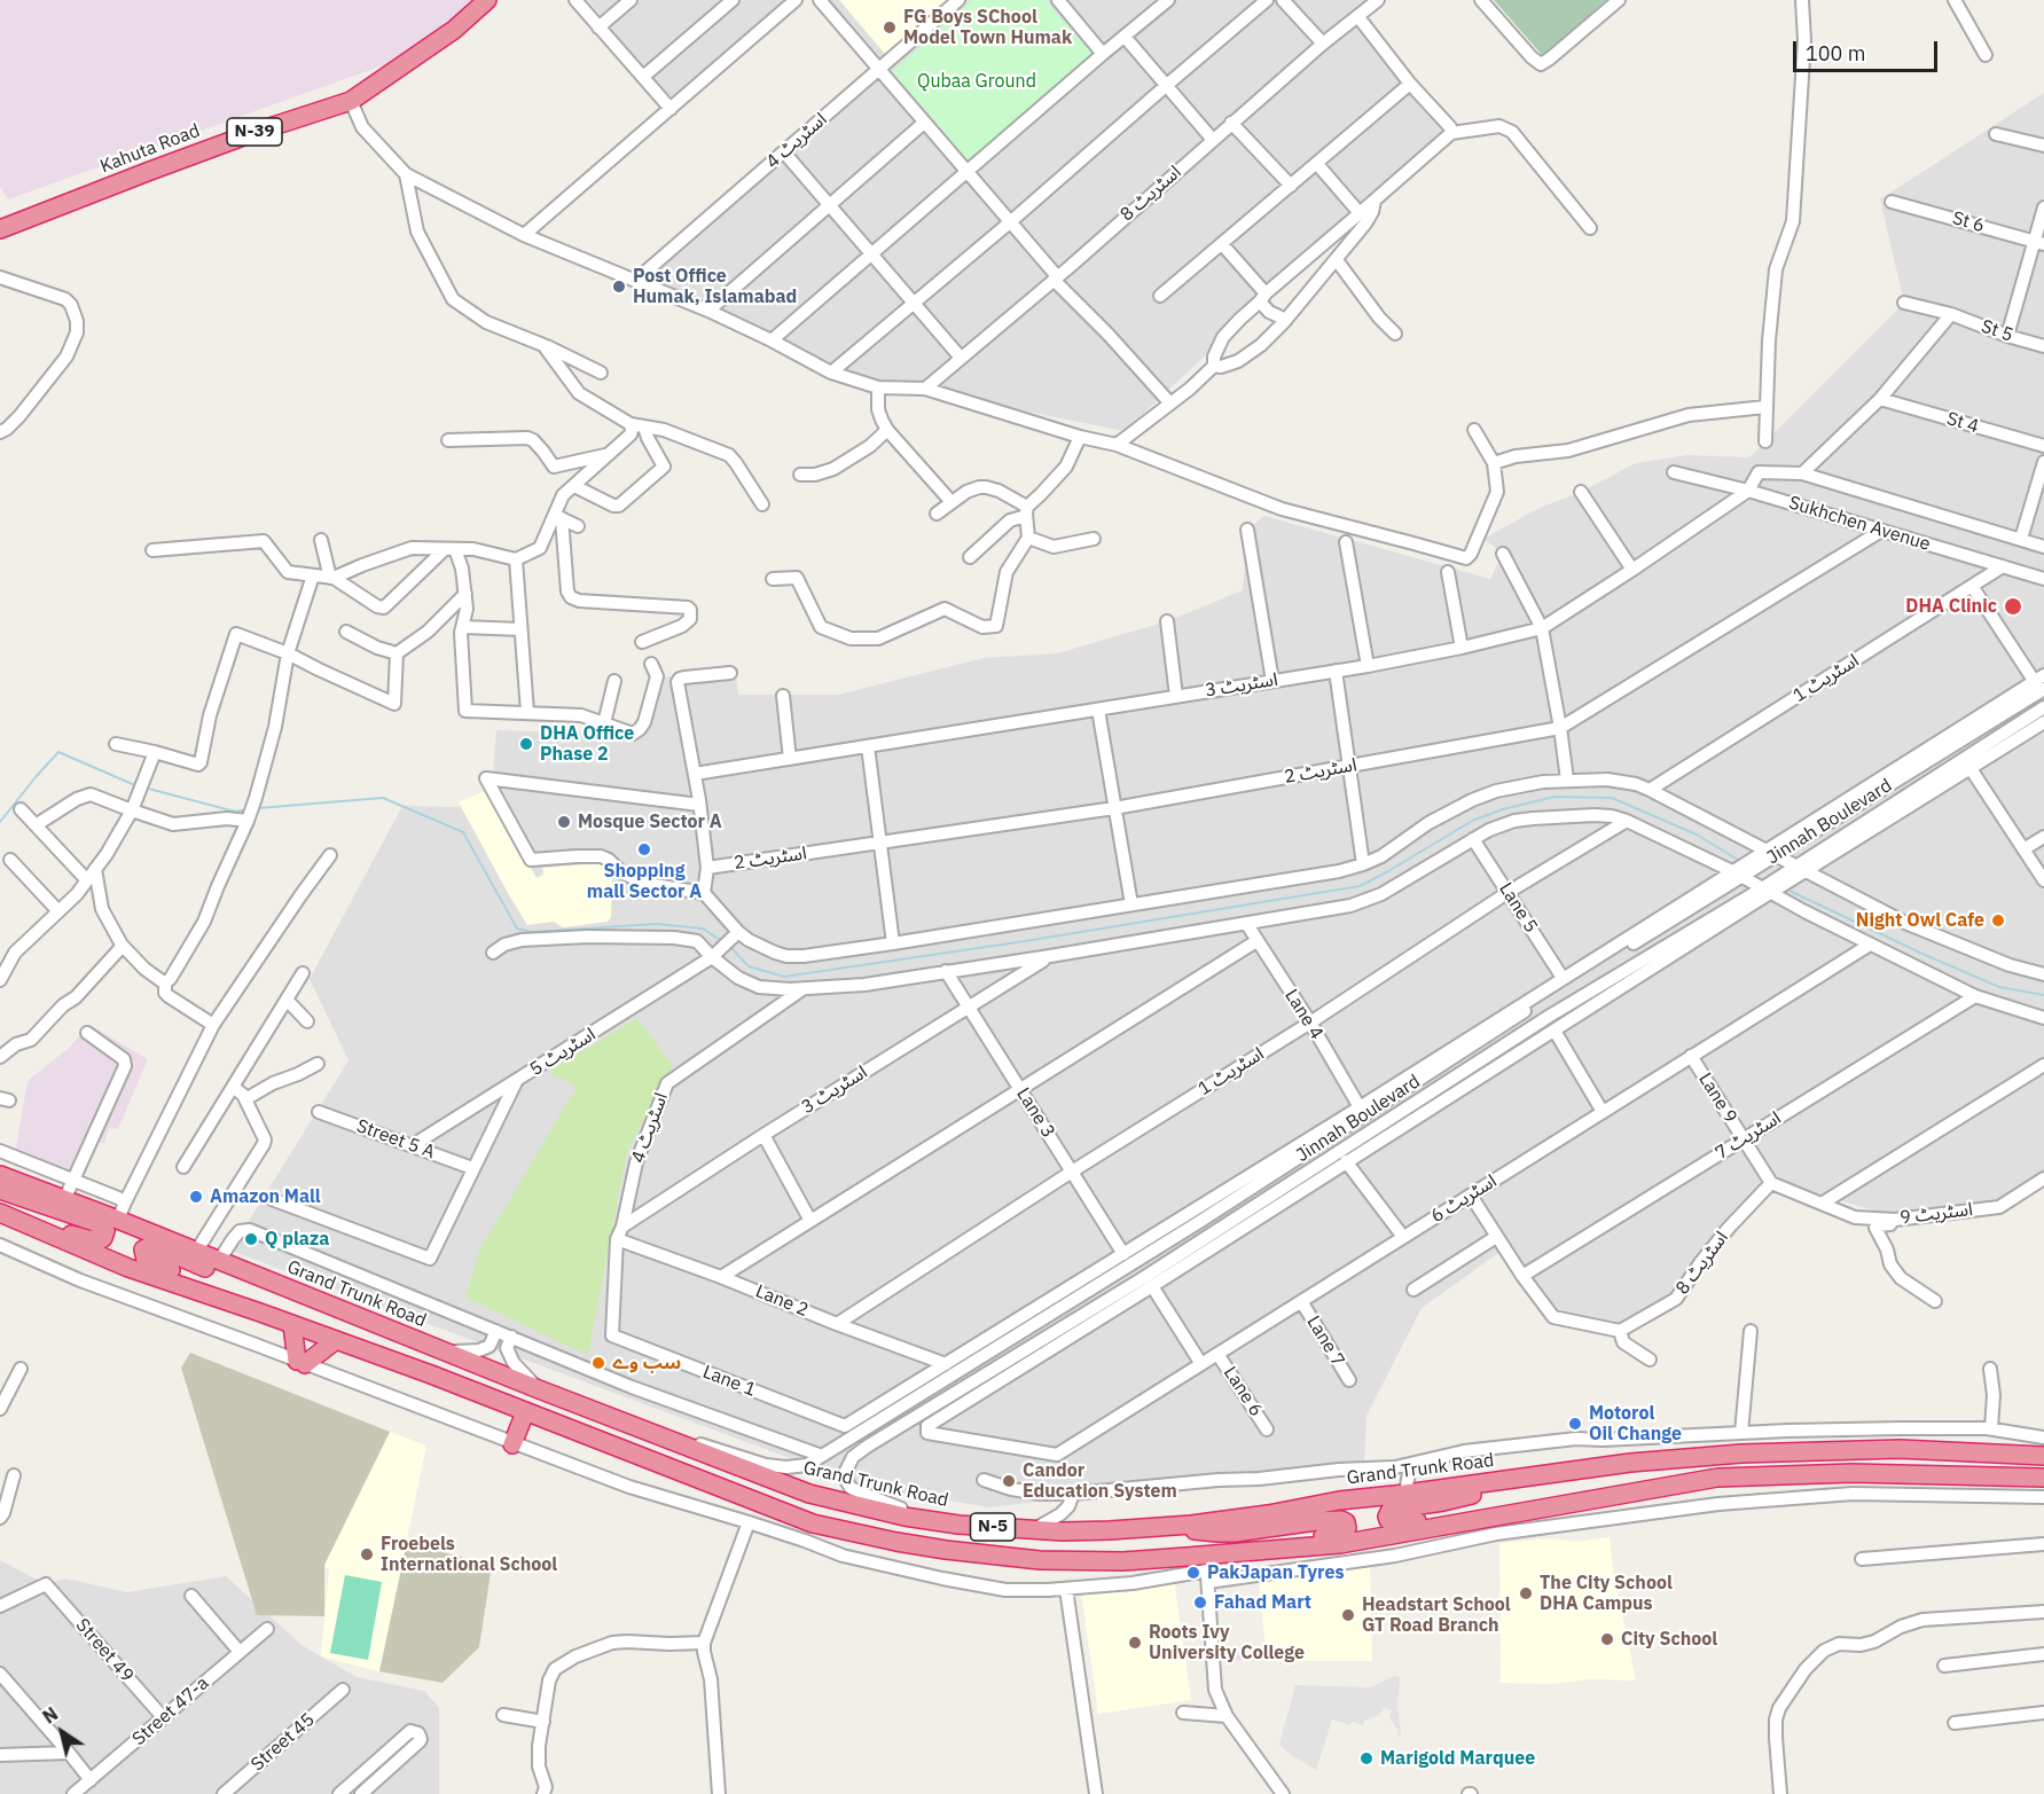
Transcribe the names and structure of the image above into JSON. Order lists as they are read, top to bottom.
{
  "streets": {
    "highway": [
      "N-39",
      "Kahuta Road",
      "Grand Trunk Road",
      "N-5"
    ],
    "street": [
      "اسٹریٹ 4",
      "اسٹریٹ 8",
      "St 6",
      "St 5",
      "St 4",
      "Sukhchen Avenue",
      "اسٹریٹ 1",
      "اسٹریٹ 3",
      "اسٹریٹ 2",
      "Jinnah Boulevard",
      "Lane 5",
      "Lane 4",
      "اسٹریٹ 5",
      "Lane 9",
      "Lane 3",
      "اسٹریٹ 7",
      "Street 5 A",
      "اسٹریٹ 6",
      "اسٹریٹ 9",
      "Lane 2",
      "Lane 7",
      "Lane 1",
      "Lane 6",
      "Street 49",
      "Street 47-a",
      "Street 45"
    ]
  },
  "crossings": [
    ["اسٹریٹ 4", "اسٹریٹ 3"],
    ["اسٹریٹ 4", "Lane 2"],
    ["اسٹریٹ 4", "Lane 1"],
    ["Sukhchen Avenue", "اسٹریٹ 1"],
    ["Sukhchen Avenue", "اسٹریٹ 3"],
    ["Sukhchen Avenue", "اسٹریٹ 2"],
    ["اسٹریٹ 1", "Lane 5"],
    ["اسٹریٹ 1", "Lane 4"],
    ["اسٹریٹ 1", "Lane 3"],
    ["اسٹریٹ 1", "Lane 2"],
    ["اسٹریٹ 3", "Lane 3"],
    ["Jinnah Boulevard", "اسٹریٹ 6"],
    ["Jinnah Boulevard", "Grand Trunk Road"],
    ["اسٹریٹ 5", "Street 5 A"],
    ["Lane 9", "اسٹریٹ 7"],
    ["Lane 9", "اسٹریٹ 6"],
    ["اسٹریٹ 6", "Lane 7"],
    ["اسٹریٹ 6", "Lane 6"],
    ["Lane 2", "Lane 1"],
    ["Street 49", "Street 47-a"]
  ],
  "parks": ["Qubaa Ground"],
  "places": [
    "FG Boys SChool Model Town Humak",
    "Post Office Humak, Islamabad",
    "DHA Clinic",
    "DHA Office Phase 2",
    "Mosque Sector A",
    "Shopping mall Sector A",
    "Night Owl Cafe",
    "Amazon Mall",
    "Q plaza",
    "سب وے",
    "Motorol Oil Change",
    "Candor Education System",
    "Froebels International School",
    "PakJapan Tyres",
    "The City School DHA Campus",
    "Fahad Mart",
    "Headstart School GT Road Branch",
    "City School",
    "Roots Ivy University College",
    "Marigold Marquee"
  ],
  "scale_bar": "100 m",
  "north": "top left"
}
